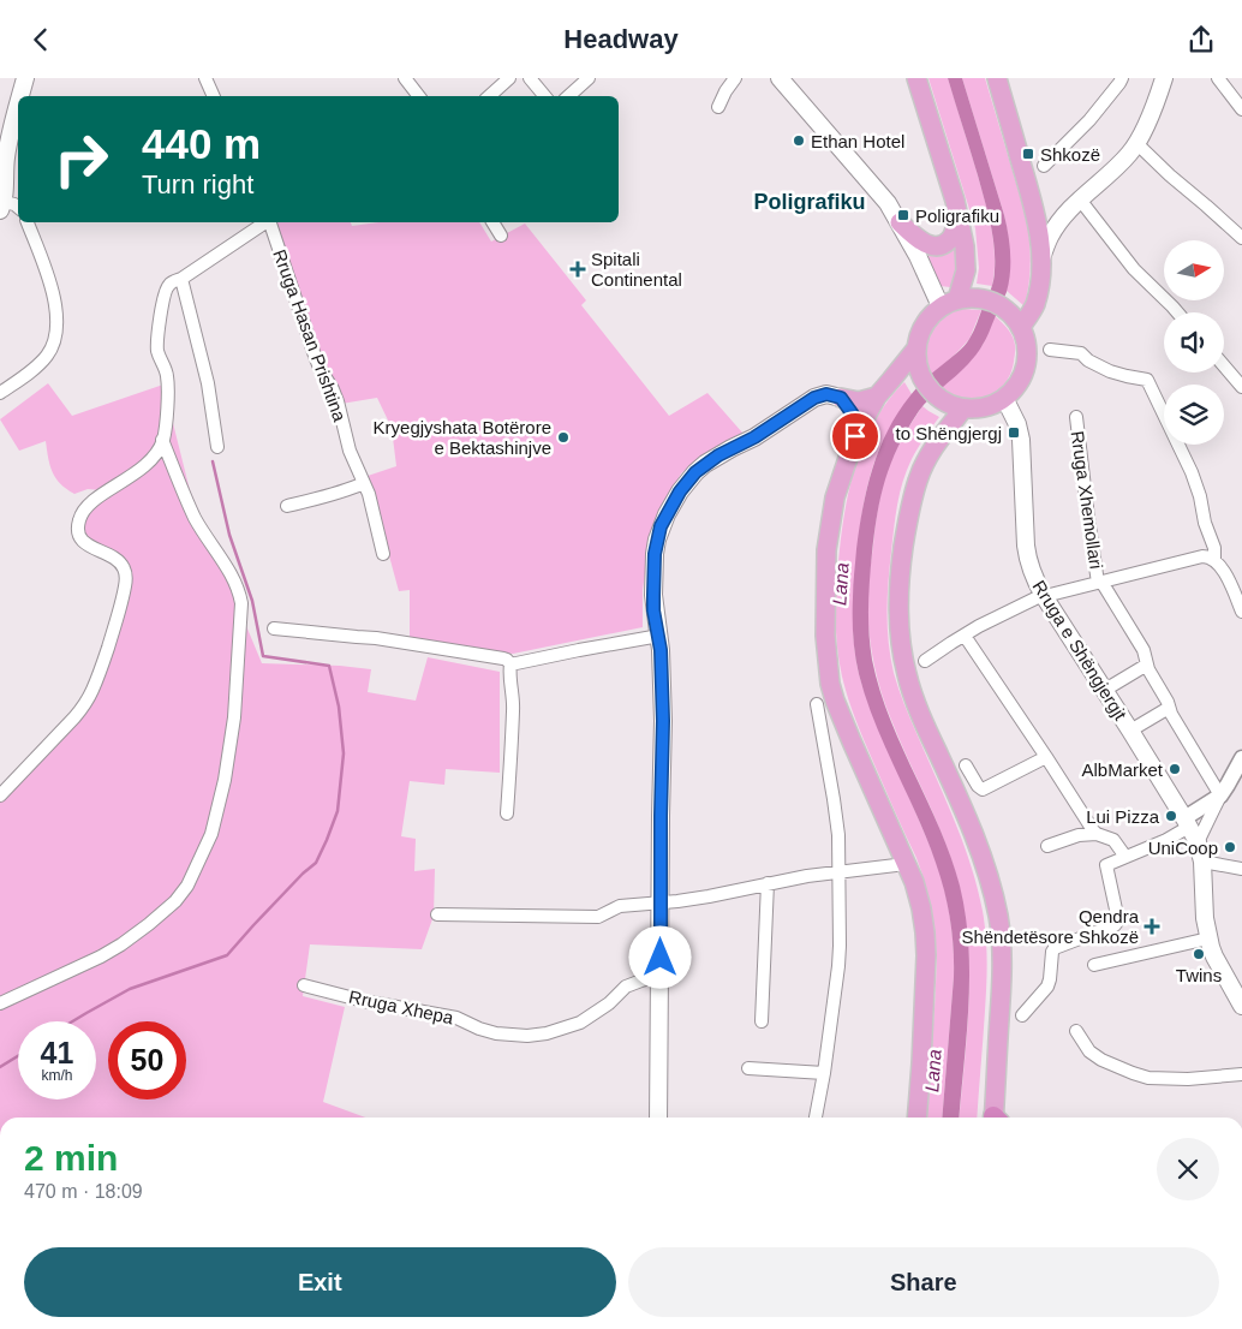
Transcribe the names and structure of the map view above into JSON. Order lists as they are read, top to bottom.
{
  "streets": {
    "main road": ["Rruga e Shëngjergjt"],
    "street": ["Rruga Hasan Prishtina", "Rruga Xhemollari", "Rruga Xhepa"]
  },
  "crossings": [
    ["Rruga Xhemollari", "Rruga e Shëngjergjt"]
  ],
  "districts": ["Poligrafiku"],
  "water": ["Lana"],
  "places": {
    "other": [
      "Ethan Hotel",
      "Kryegjyshata Botërore e Bektashinjve",
      "AlbMarket",
      "Lui Pizza",
      "UniCoop",
      "Twins"
    ],
    "transit": ["Shkozë", "Poligrafiku", "to Shëngjergj"],
    "health": ["Spitali Continental", "Qendra Shëndetësore Shkozë"]
  },
  "north": "right",
  "page": {
    "header": "Headway",
    "turn": ["440 m", "Turn right"],
    "speed": "41 km/h",
    "limit": "50",
    "heading": ["2 min", "470 m · 18:09"],
    "buttons": ["Exit", "Share"]
  }
}
